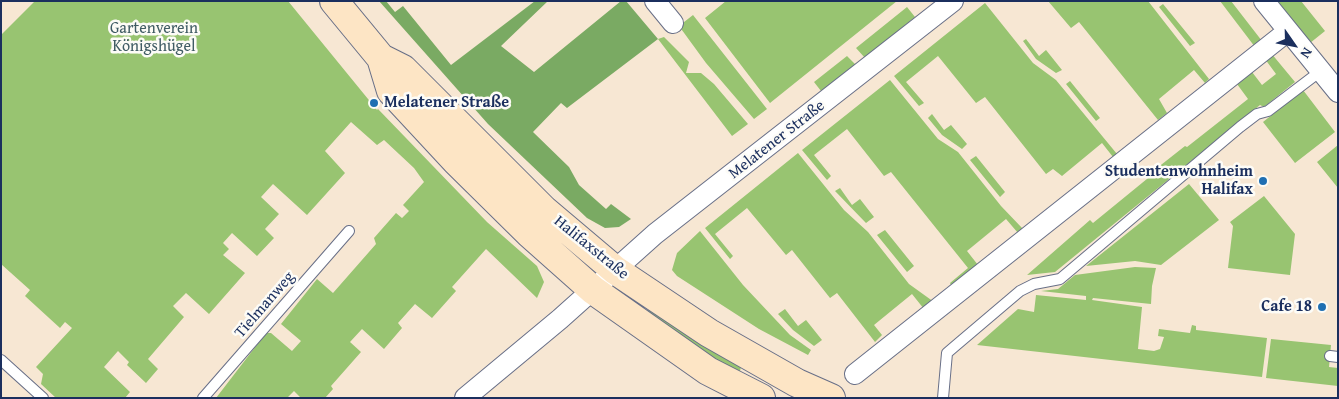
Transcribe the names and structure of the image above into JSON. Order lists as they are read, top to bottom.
{
  "streets": {
    "main road": ["Halifaxstraße"],
    "street": ["Melatener Straße"],
    "lane": ["Tielmanweg"]
  },
  "crossings": [
    ["Melatener Straße", "Halifaxstraße"]
  ],
  "parks": ["Gartenverein Königshügel"],
  "places": ["Melatener Straße", "Studentenwohnheim Halifax", "Cafe 18"],
  "north": "bottom right"
}
